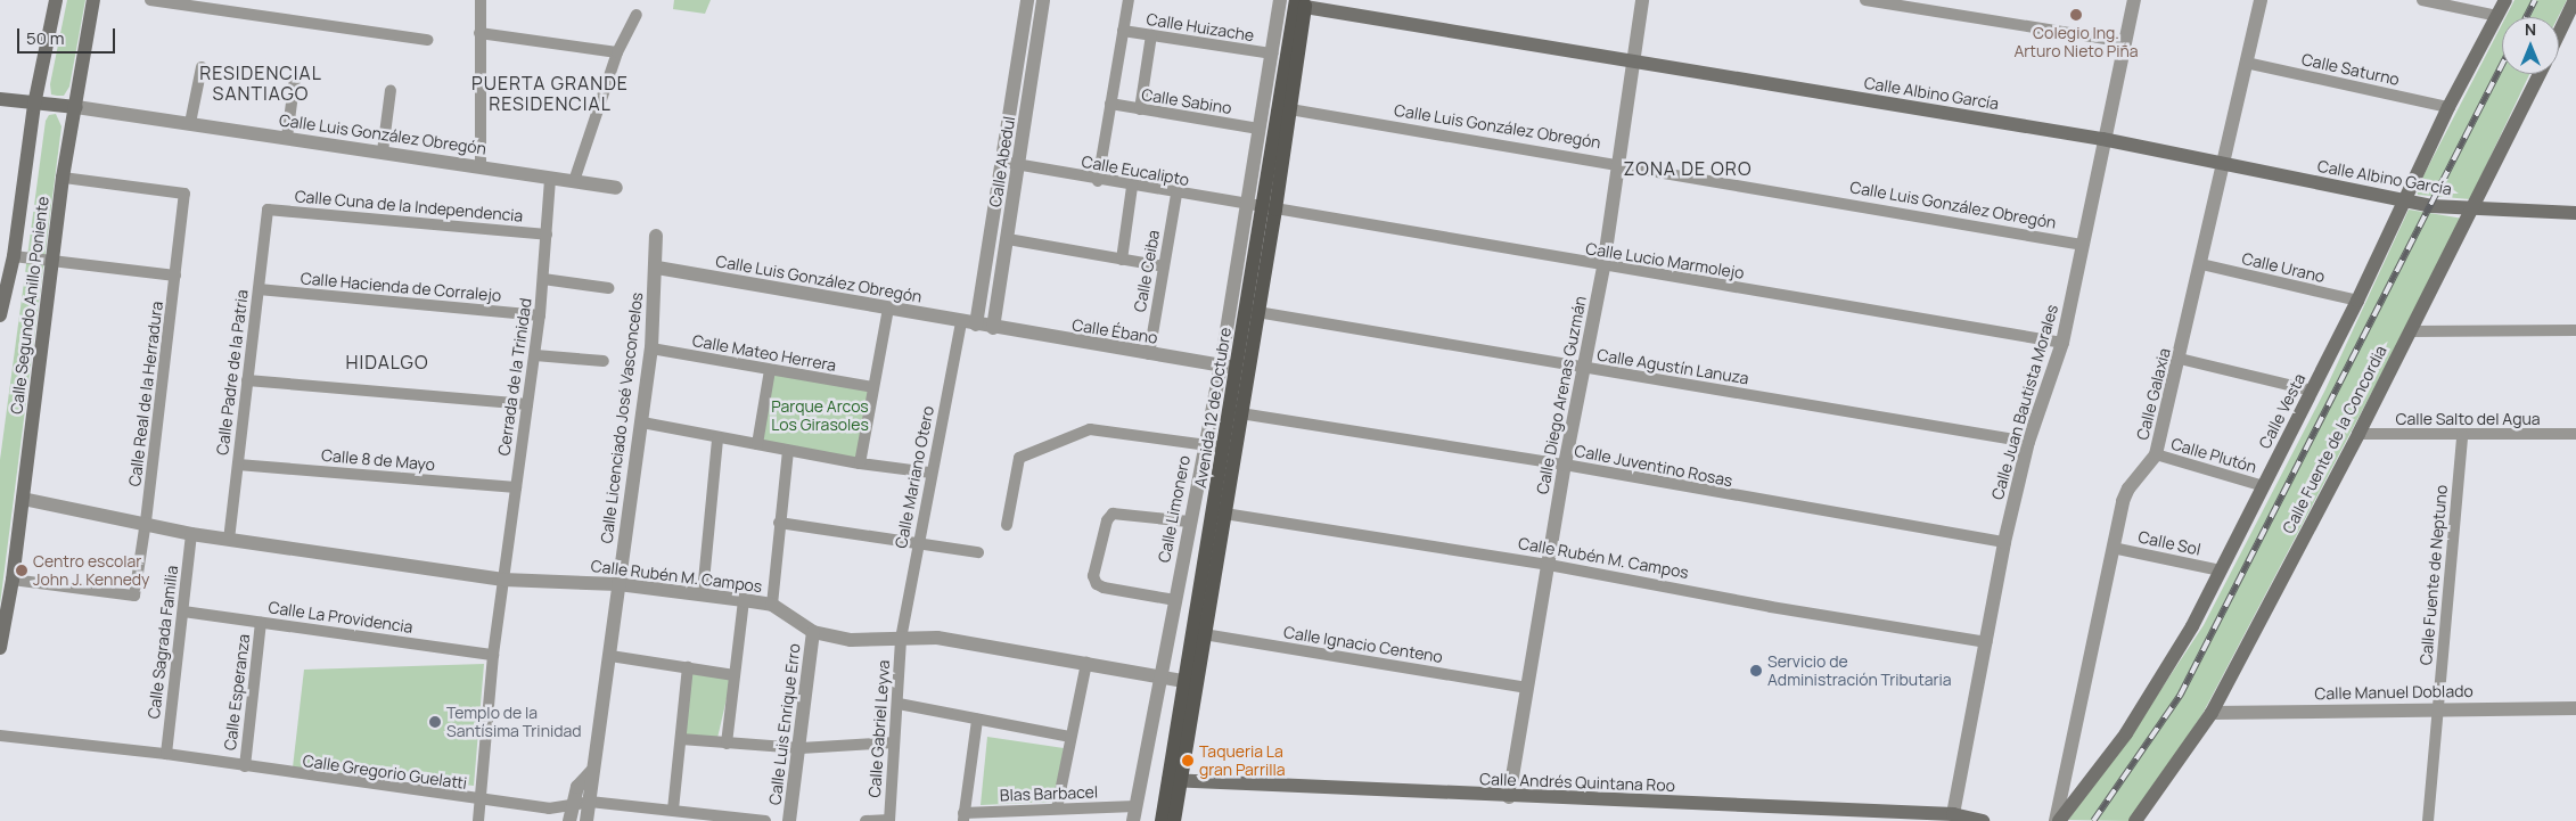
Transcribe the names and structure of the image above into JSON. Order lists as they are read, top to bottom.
{
  "streets": {
    "main road": [
      "Calle Albino García",
      "Calle Segundo Anillo Poniente",
      "Avenida 12 de Octubre",
      "Calle Vesta",
      "Calle Fuente de la Concordia",
      "Calle Andrés Quintana Roo"
    ],
    "street": [
      "Calle Huizache",
      "Calle Saturno",
      "Calle Sabino",
      "Calle Luis González Obregón",
      "Calle Abedul",
      "Calle Eucalipto",
      "Calle Cuna de la Independencia",
      "Calle Lucio Marmolejo",
      "Calle Urano",
      "Calle Ceiba",
      "Calle Hacienda de Corralejo",
      "Calle Ébano",
      "Calle Mateo Herrera",
      "Calle Agustín Lanuza",
      "Calle Padre de la Patria",
      "Cerrada de la Trinidad",
      "Calle Real de la Herradura",
      "Calle Galaxia",
      "Calle Diego Arenas Guzmán",
      "Calle Juan Bautista Morales",
      "Calle Licenciado José Vasconcelos",
      "Calle Salto del Agua",
      "Calle Plutón",
      "Calle 8 de Mayo",
      "Calle Juventino Rosas",
      "Calle Mariano Otero",
      "Calle Limonero",
      "Calle Sol",
      "Calle Rubén M. Campos",
      "Calle Fuente de Neptuno",
      "Calle La Providencia",
      "Calle Sagrada Familia",
      "Calle Ignacio Centeno",
      "Calle Esperanza",
      "Calle Manuel Doblado",
      "Calle Luis Enrique Erro",
      "Calle Gabriel Leyva",
      "Calle Gregorio Guelatti",
      "Blas Barbacel"
    ]
  },
  "crossings": [
    ["Calle Huizache", "Calle Limonero"],
    ["Calle Saturno", "Calle Galaxia"],
    ["Calle Saturno", "Calle Vesta"],
    ["Calle Albino García", "Calle Galaxia"],
    ["Calle Albino García", "Calle Diego Arenas Guzmán"],
    ["Calle Albino García", "Calle Juan Bautista Morales"],
    ["Calle Albino García", "Avenida 12 de Octubre"],
    ["Calle Albino García", "Calle Vesta"],
    ["Calle Albino García", "Calle Fuente de la Concordia"],
    ["Calle Albino García", "Calle Limonero"],
    ["Calle Sabino", "Calle Limonero"],
    ["Calle Luis González Obregón", "Calle Abedul"],
    ["Calle Luis González Obregón", "Calle Segundo Anillo Poniente"],
    ["Calle Luis González Obregón", "Calle Ébano"],
    ["Calle Luis González Obregón", "Cerrada de la Trinidad"],
    ["Calle Luis González Obregón", "Calle Diego Arenas Guzmán"],
    ["Calle Luis González Obregón", "Calle Juan Bautista Morales"],
    ["Calle Luis González Obregón", "Avenida 12 de Octubre"],
    ["Calle Luis González Obregón", "Calle Licenciado José Vasconcelos"],
    ["Calle Luis González Obregón", "Calle Mariano Otero"],
    ["Calle Abedul", "Calle Eucalipto"],
    ["Calle Abedul", "Calle Ébano"],
    ["Calle Abedul", "Calle Mariano Otero"],
    ["Calle Eucalipto", "Calle Lucio Marmolejo"],
    ["Calle Eucalipto", "Calle Ceiba"],
    ["Calle Eucalipto", "Avenida 12 de Octubre"],
    ["Calle Eucalipto", "Calle Limonero"],
    ["Calle Cuna de la Independencia", "Calle Padre de la Patria"],
    ["Calle Cuna de la Independencia", "Cerrada de la Trinidad"],
    ["Calle Lucio Marmolejo", "Calle Diego Arenas Guzmán"],
    ["Calle Lucio Marmolejo", "Calle Juan Bautista Morales"],
    ["Calle Lucio Marmolejo", "Avenida 12 de Octubre"],
    ["Calle Urano", "Calle Galaxia"],
    ["Calle Urano", "Calle Vesta"],
    ["Calle Ceiba", "Calle Ébano"],
    ["Calle Hacienda de Corralejo", "Calle Padre de la Patria"],
    ["Calle Hacienda de Corralejo", "Cerrada de la Trinidad"],
    ["Calle Segundo Anillo Poniente", "Calle Real de la Herradura"],
    ["Calle Segundo Anillo Poniente", "Calle Rubén M. Campos"],
    ["Calle Ébano", "Avenida 12 de Octubre"],
    ["Calle Ébano", "Calle Mariano Otero"],
    ["Calle Ébano", "Calle Limonero"],
    ["Calle Mateo Herrera", "Calle Licenciado José Vasconcelos"],
    ["Calle Agustín Lanuza", "Calle Diego Arenas Guzmán"],
    ["Calle Agustín Lanuza", "Calle Juan Bautista Morales"],
    ["Calle Agustín Lanuza", "Avenida 12 de Octubre"],
    ["Calle Padre de la Patria", "Calle 8 de Mayo"],
    ["Calle Padre de la Patria", "Calle Rubén M. Campos"],
    ["Cerrada de la Trinidad", "Calle 8 de Mayo"],
    ["Cerrada de la Trinidad", "Calle Rubén M. Campos"],
    ["Cerrada de la Trinidad", "Calle La Providencia"],
    ["Cerrada de la Trinidad", "Calle Gregorio Guelatti"],
    ["Calle Real de la Herradura", "Calle Rubén M. Campos"],
    ["Calle Galaxia", "Calle Vesta"],
    ["Calle Galaxia", "Calle Plutón"],
    ["Calle Galaxia", "Calle Sol"],
    ["Calle Diego Arenas Guzmán", "Calle Juventino Rosas"],
    ["Calle Diego Arenas Guzmán", "Calle Rubén M. Campos"],
    ["Calle Diego Arenas Guzmán", "Calle Ignacio Centeno"],
    ["Calle Diego Arenas Guzmán", "Calle Andrés Quintana Roo"],
    ["Calle Juan Bautista Morales", "Calle Juventino Rosas"],
    ["Calle Juan Bautista Morales", "Calle Rubén M. Campos"],
    ["Calle Juan Bautista Morales", "Calle Andrés Quintana Roo"],
    ["Avenida 12 de Octubre", "Calle Juventino Rosas"],
    ["Avenida 12 de Octubre", "Calle Rubén M. Campos"],
    ["Avenida 12 de Octubre", "Calle Ignacio Centeno"],
    ["Avenida 12 de Octubre", "Calle Andrés Quintana Roo"],
    ["Calle Vesta", "Calle Plutón"],
    ["Calle Vesta", "Calle Sol"],
    ["Calle Licenciado José Vasconcelos", "Calle Rubén M. Campos"],
    ["Calle Licenciado José Vasconcelos", "Calle Gregorio Guelatti"],
    ["Calle Salto del Agua", "Calle Fuente de la Concordia"],
    ["Calle Salto del Agua", "Calle Fuente de Neptuno"],
    ["Calle Fuente de la Concordia", "Calle Manuel Doblado"],
    ["Calle Mariano Otero", "Calle Rubén M. Campos"],
    ["Calle Mariano Otero", "Calle Gabriel Leyva"],
    ["Calle Limonero", "Calle Rubén M. Campos"],
    ["Calle Limonero", "Blas Barbacel"],
    ["Calle Rubén M. Campos", "Calle Sagrada Familia"],
    ["Calle Rubén M. Campos", "Calle Luis Enrique Erro"],
    ["Calle Rubén M. Campos", "Calle Gabriel Leyva"],
    ["Calle Fuente de Neptuno", "Calle Manuel Doblado"],
    ["Calle La Providencia", "Calle Sagrada Familia"],
    ["Calle La Providencia", "Calle Esperanza"],
    ["Calle Sagrada Familia", "Calle Gregorio Guelatti"],
    ["Calle Esperanza", "Calle Gregorio Guelatti"]
  ],
  "districts": [
    "RESIDENCIAL SANTIAGO",
    "PUERTA GRANDE RESIDENCIAL",
    "ZONA DE ORO",
    "HIDALGO"
  ],
  "parks": ["Parque Arcos Los Girasoles"],
  "places": [
    "Colegio Ing. Arturo Nieto Piña",
    "Centro escolar John J. Kennedy",
    "Servicio de Administración Tributaria",
    "Templo de la Santísima Trinidad",
    "Taqueria La gran Parrilla"
  ],
  "scale_bar": "50 m",
  "north": "top"
}
